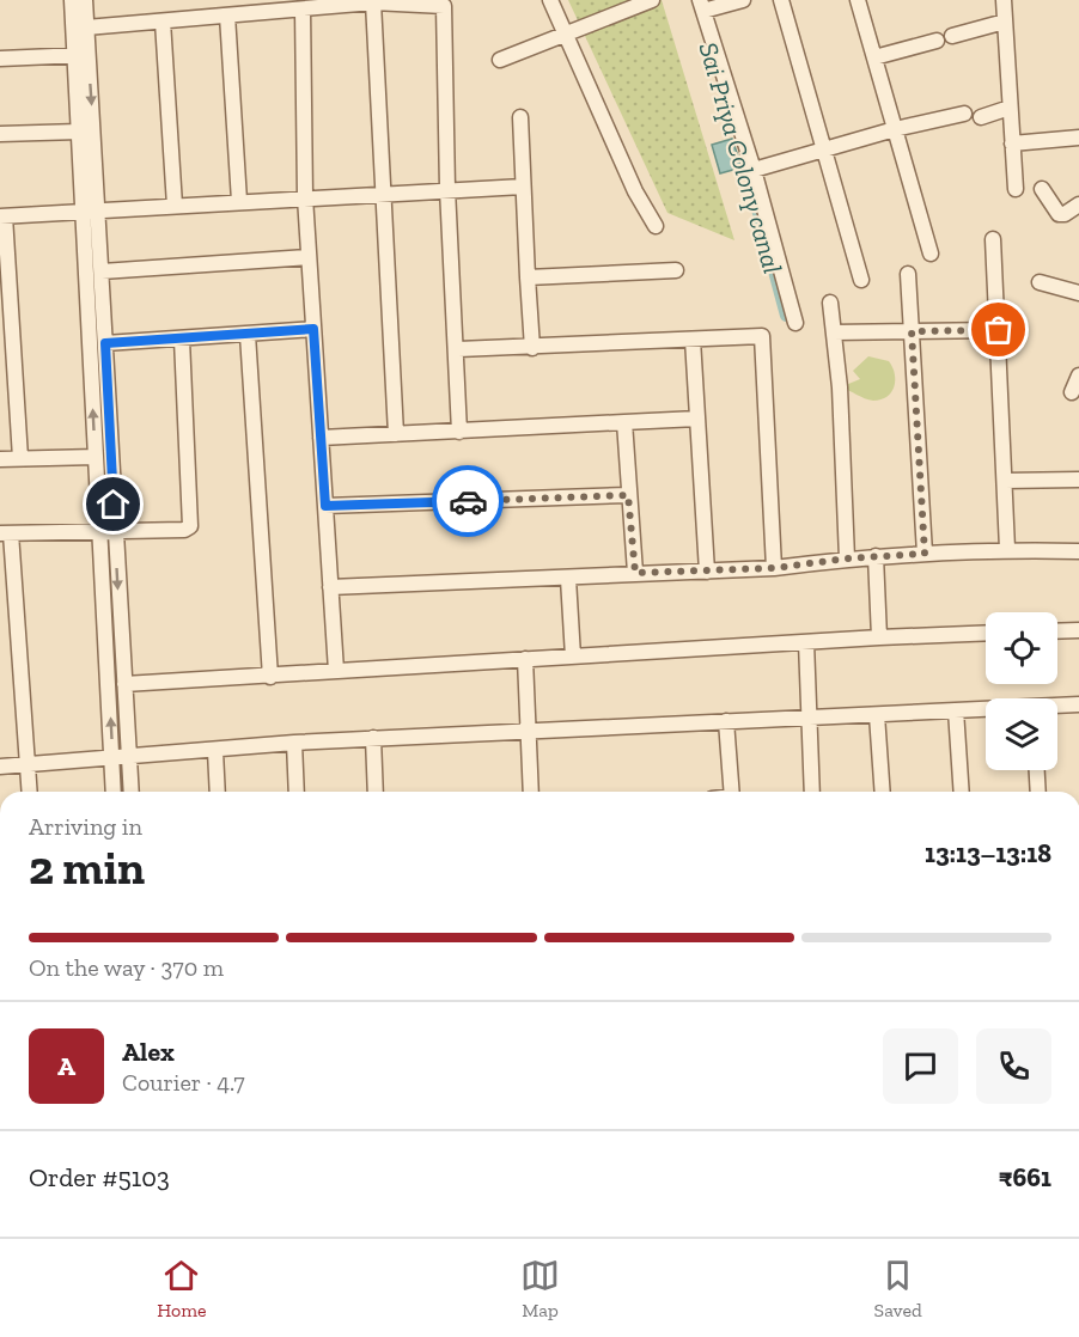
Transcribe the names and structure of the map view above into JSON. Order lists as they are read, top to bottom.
{
  "water": ["Sai Priya Colony canal"],
  "page": {
    "heading": ["2 min", "Arriving in", "13:13–13:18"],
    "panel": [
      "Alex",
      "Courier · 4.7",
      "Order #5103",
      "₹661"
    ],
    "bar": "On the way · 370 m",
    "round": "A",
    "tabs": ["Home", "Map", "Saved"]
  }
}
